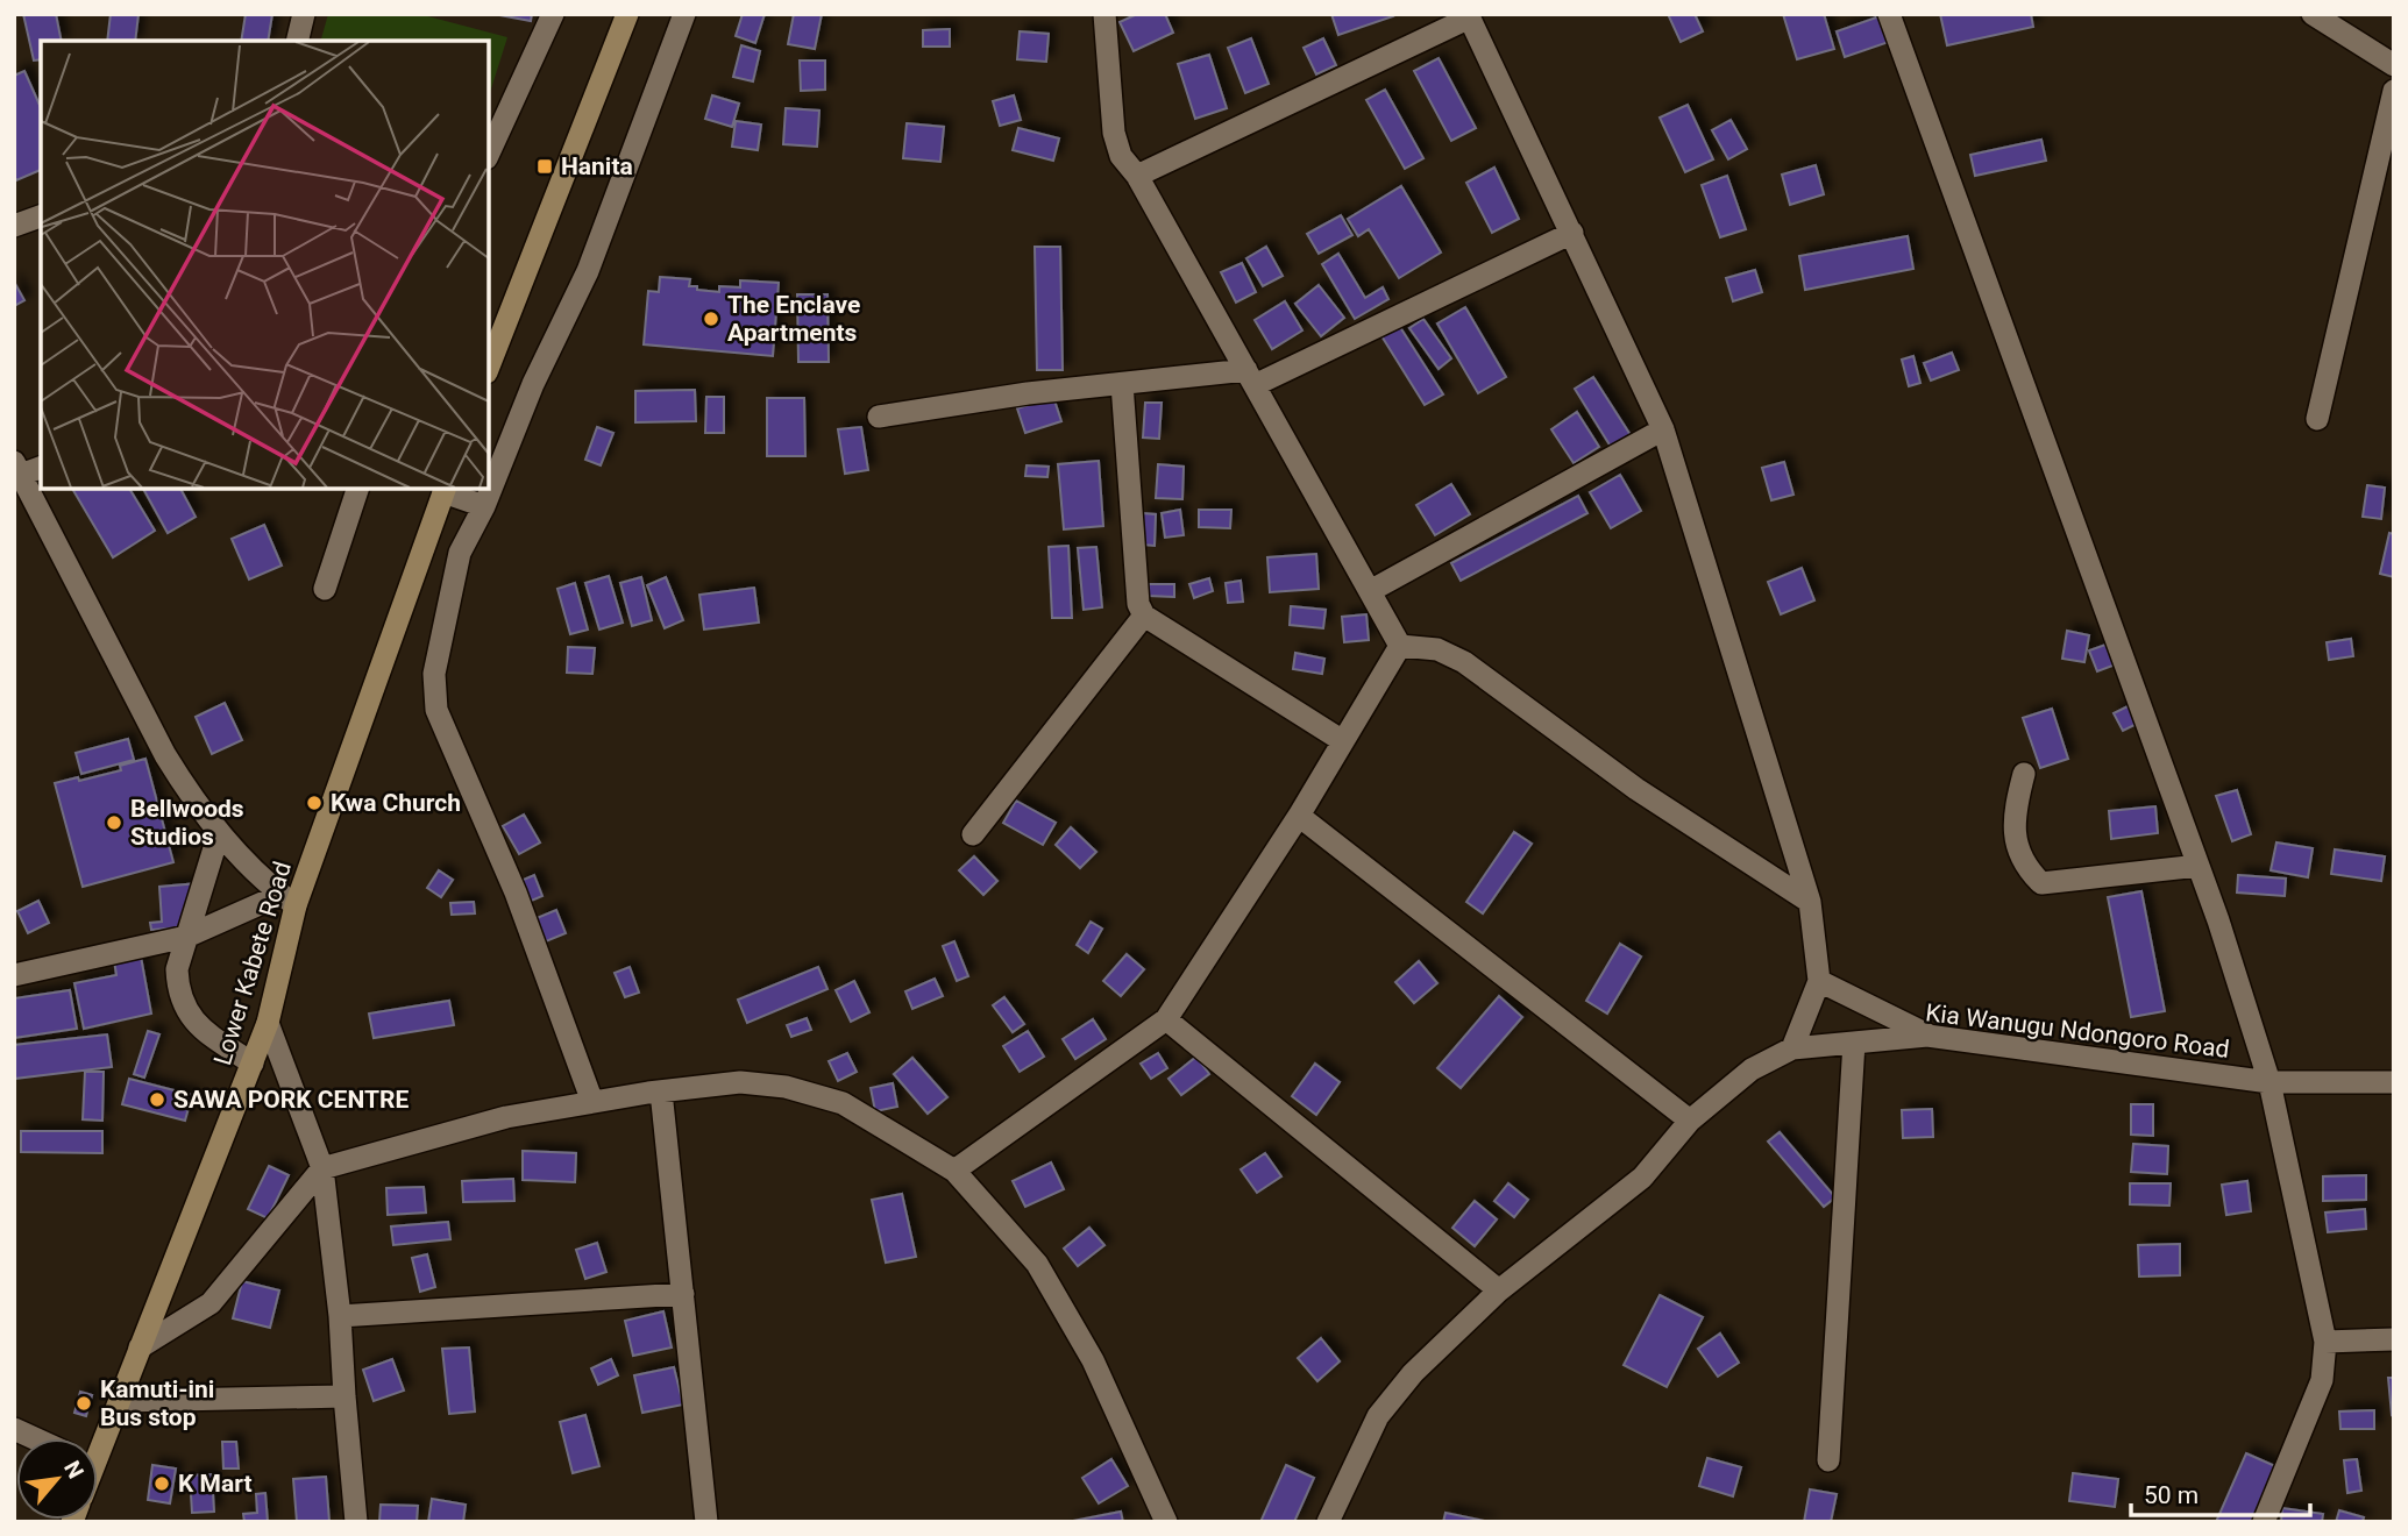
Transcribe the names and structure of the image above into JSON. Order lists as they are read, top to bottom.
{
  "streets": {
    "main road": ["Lower Kabete Road"],
    "street": ["Kia Wanugu Ndongoro Road"]
  },
  "places": {
    "transit": ["Hanita"],
    "other": [
      "The Enclave Apartments",
      "Kwa Church",
      "Bellwoods Studios",
      "SAWA PORK CENTRE",
      "Kamuti-ini Bus stop",
      "K Mart"
    ]
  },
  "scale_bar": "50 m",
  "north": "top right"
}
